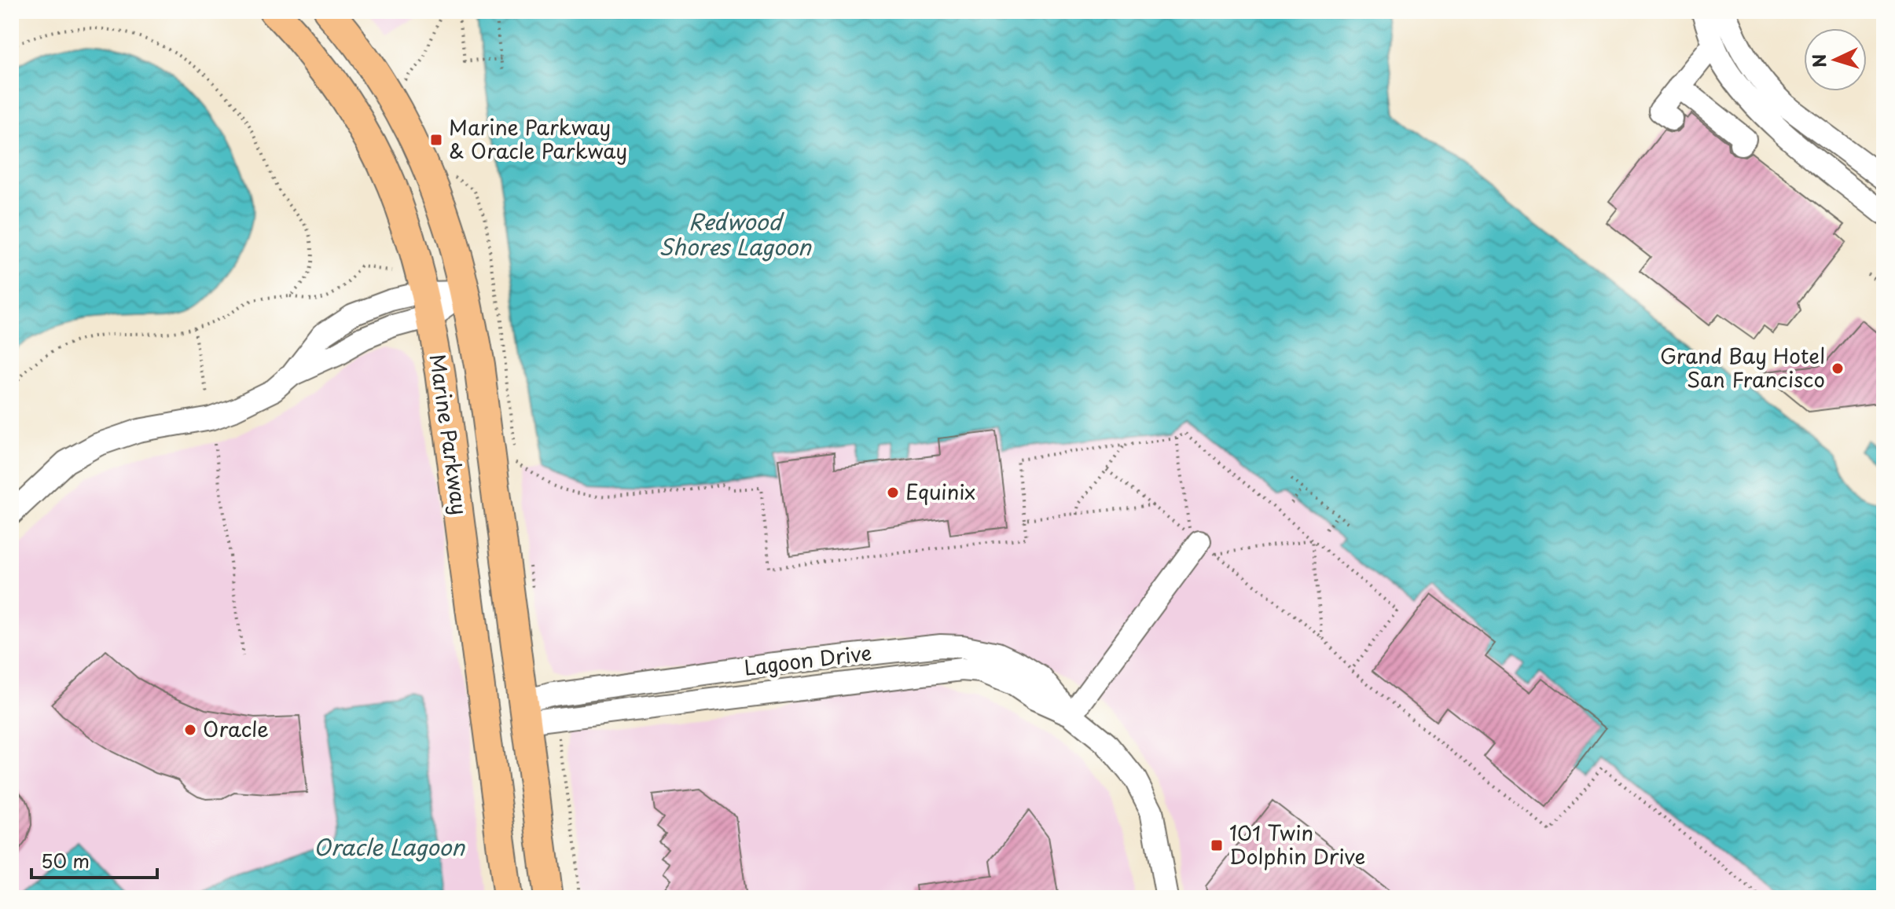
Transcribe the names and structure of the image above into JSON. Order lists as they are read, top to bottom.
{
  "streets": {
    "main road": ["Marine Parkway"],
    "street": ["Lagoon Drive"]
  },
  "crossings": [
    ["Marine Parkway", "Lagoon Drive"]
  ],
  "water": ["Redwood Shores Lagoon", "Oracle Lagoon"],
  "places": {
    "transit": ["Marine Parkway & Oracle Parkway", "101 Twin Dolphin Drive"],
    "other": ["Grand Bay Hotel San Francisco", "Equinix", "Oracle"]
  },
  "scale_bar": "50 m",
  "north": "left"
}
